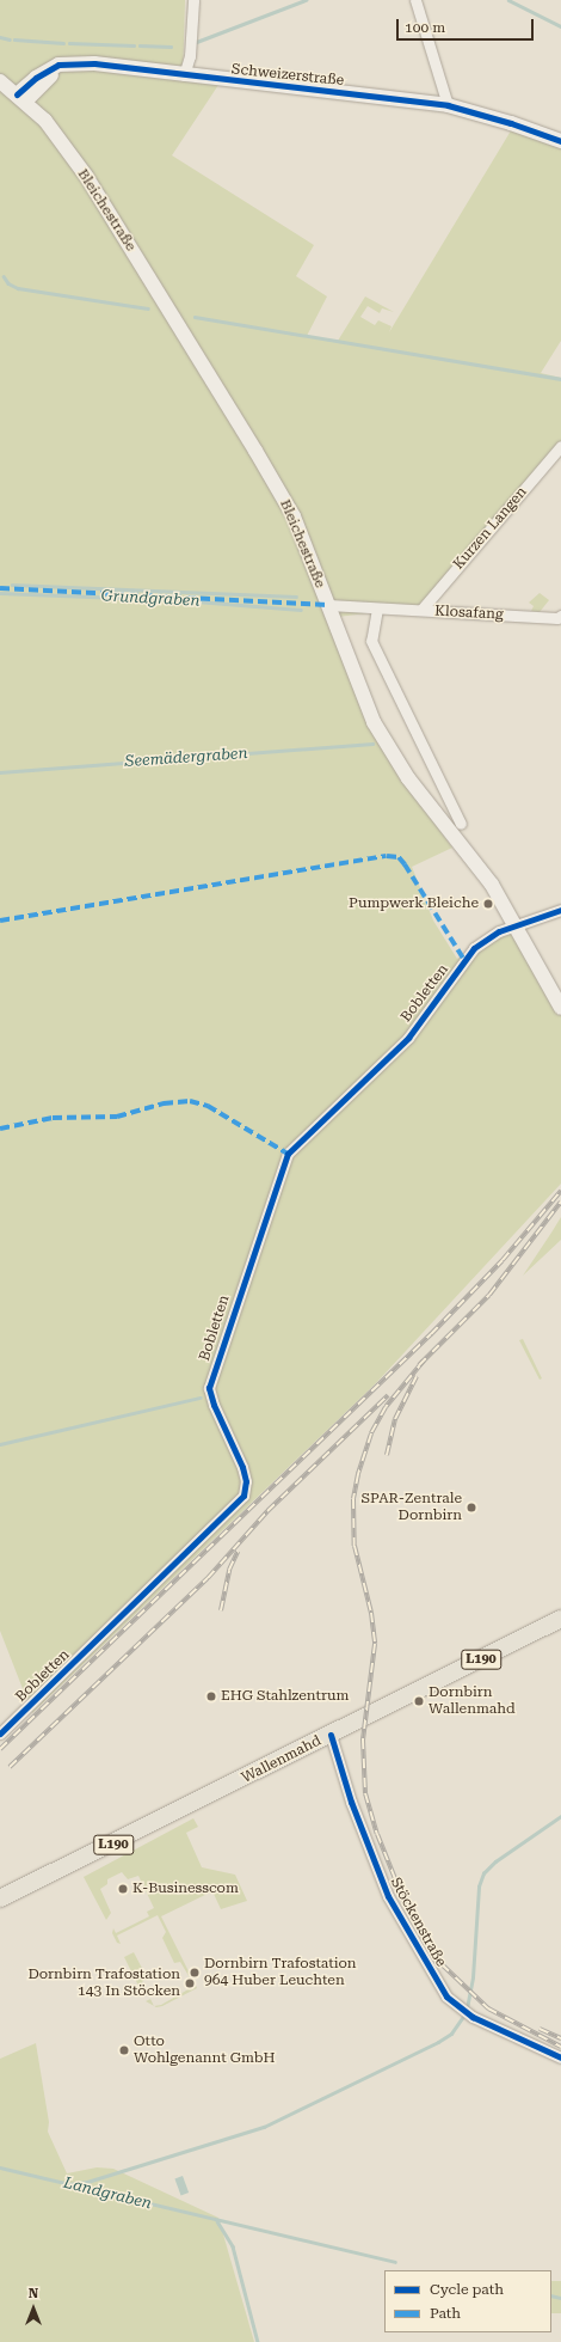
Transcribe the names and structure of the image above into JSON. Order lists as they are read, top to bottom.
{
  "streets": {
    "main road": [
      "Schweizerstraße",
      "Bleichestraße",
      "L190",
      "Wallenmahd"
    ],
    "street": [
      "Kurzen Langen",
      "Klosafang",
      "Bobletten",
      "Stöckenstraße"
    ]
  },
  "crossings": [
    ["Schweizerstraße", "Bleichestraße"],
    ["Bleichestraße", "Klosafang"],
    ["Bleichestraße", "Bobletten"],
    ["Kurzen Langen", "Klosafang"],
    ["Wallenmahd", "Stöckenstraße"]
  ],
  "water": ["Grundgraben", "Seemädergraben", "Landgraben"],
  "places": [
    "Pumpwerk Bleiche",
    "SPAR-Zentrale Dornbirn",
    "EHG Stahlzentrum",
    "Dornbirn Wallenmahd",
    "K-Businesscom",
    "Dornbirn Trafostation 964 Huber Leuchten",
    "Dornbirn Trafostation 143 In Stöcken",
    "Otto Wohlgenannt GmbH"
  ],
  "legend": ["Cycle path", "Path"],
  "scale_bar": "100 m",
  "north": "top"
}
